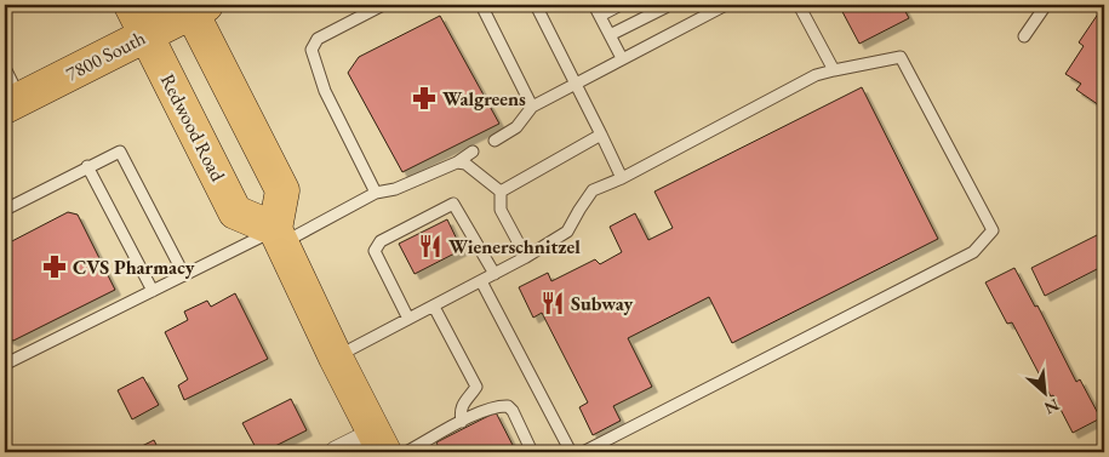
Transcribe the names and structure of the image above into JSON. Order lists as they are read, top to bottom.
{
  "streets": {
    "main road": ["7800 South", "Redwood Road"]
  },
  "crossings": [
    ["7800 South", "Redwood Road"]
  ],
  "places": {
    "pharmacy": ["Walgreens", "CVS Pharmacy"],
    "restaurant": ["Wienerschnitzel", "Subway"]
  },
  "north": "bottom right"
}
